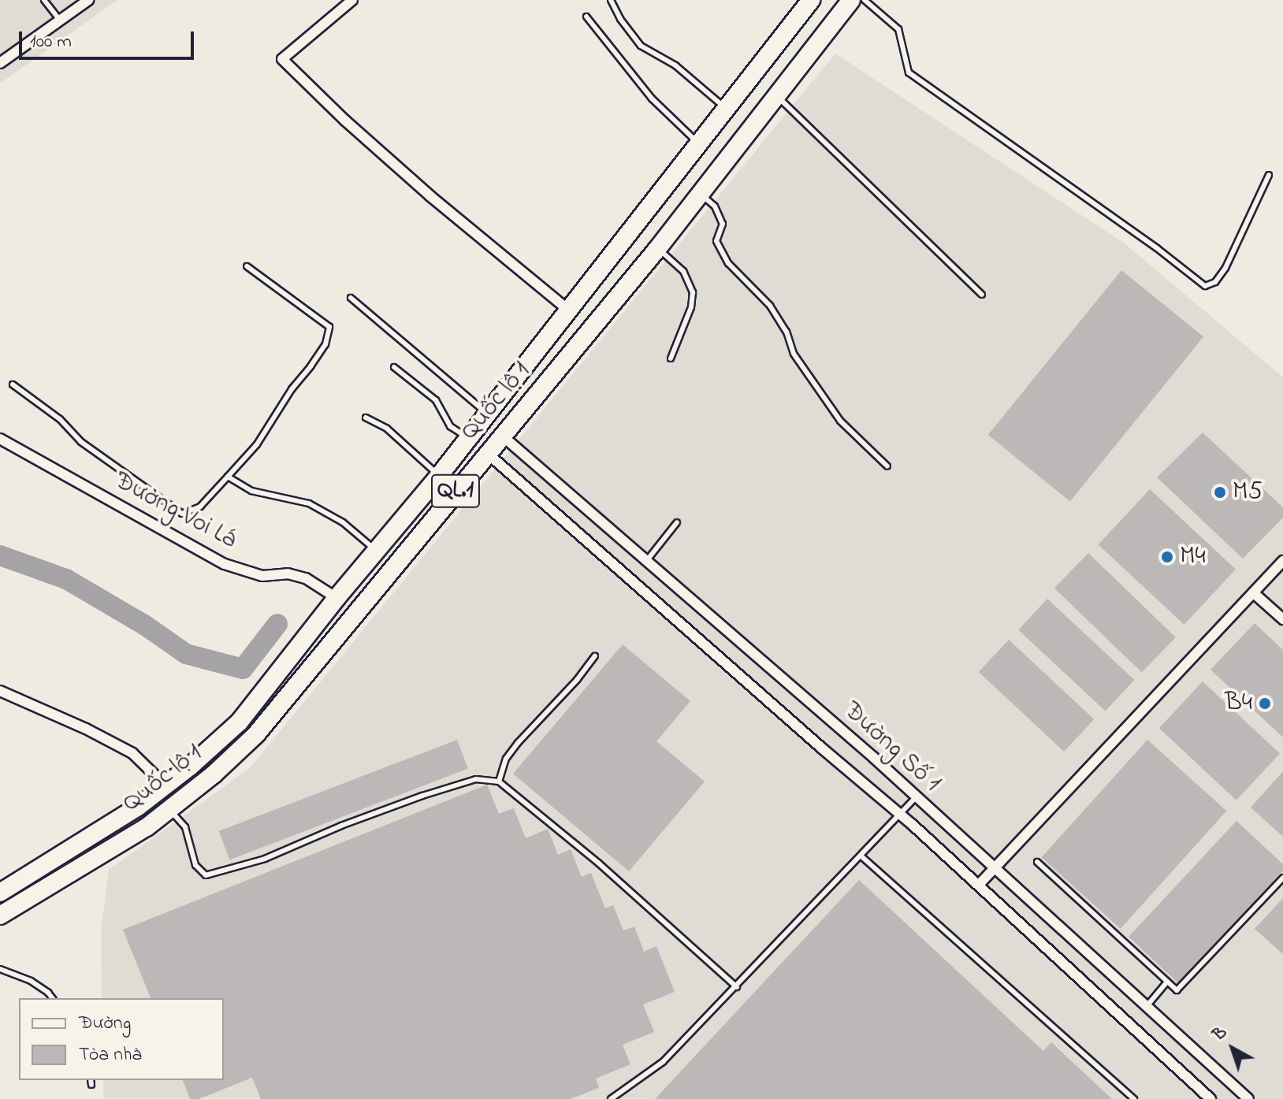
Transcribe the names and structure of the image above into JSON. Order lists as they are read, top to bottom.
{
  "streets": {
    "highway": ["Quốc lộ 1", "QL.1"],
    "street": ["Đường Voi Lá", "Đường Số 1"]
  },
  "crossings": [
    ["Quốc lộ 1", "Đường Voi Lá"],
    ["Quốc lộ 1", "Đường Số 1"]
  ],
  "places": ["M5", "M4", "B4"],
  "legend": ["Đường", "Tòa nhà"],
  "scale_bar": "100 m",
  "north": "top left"
}
